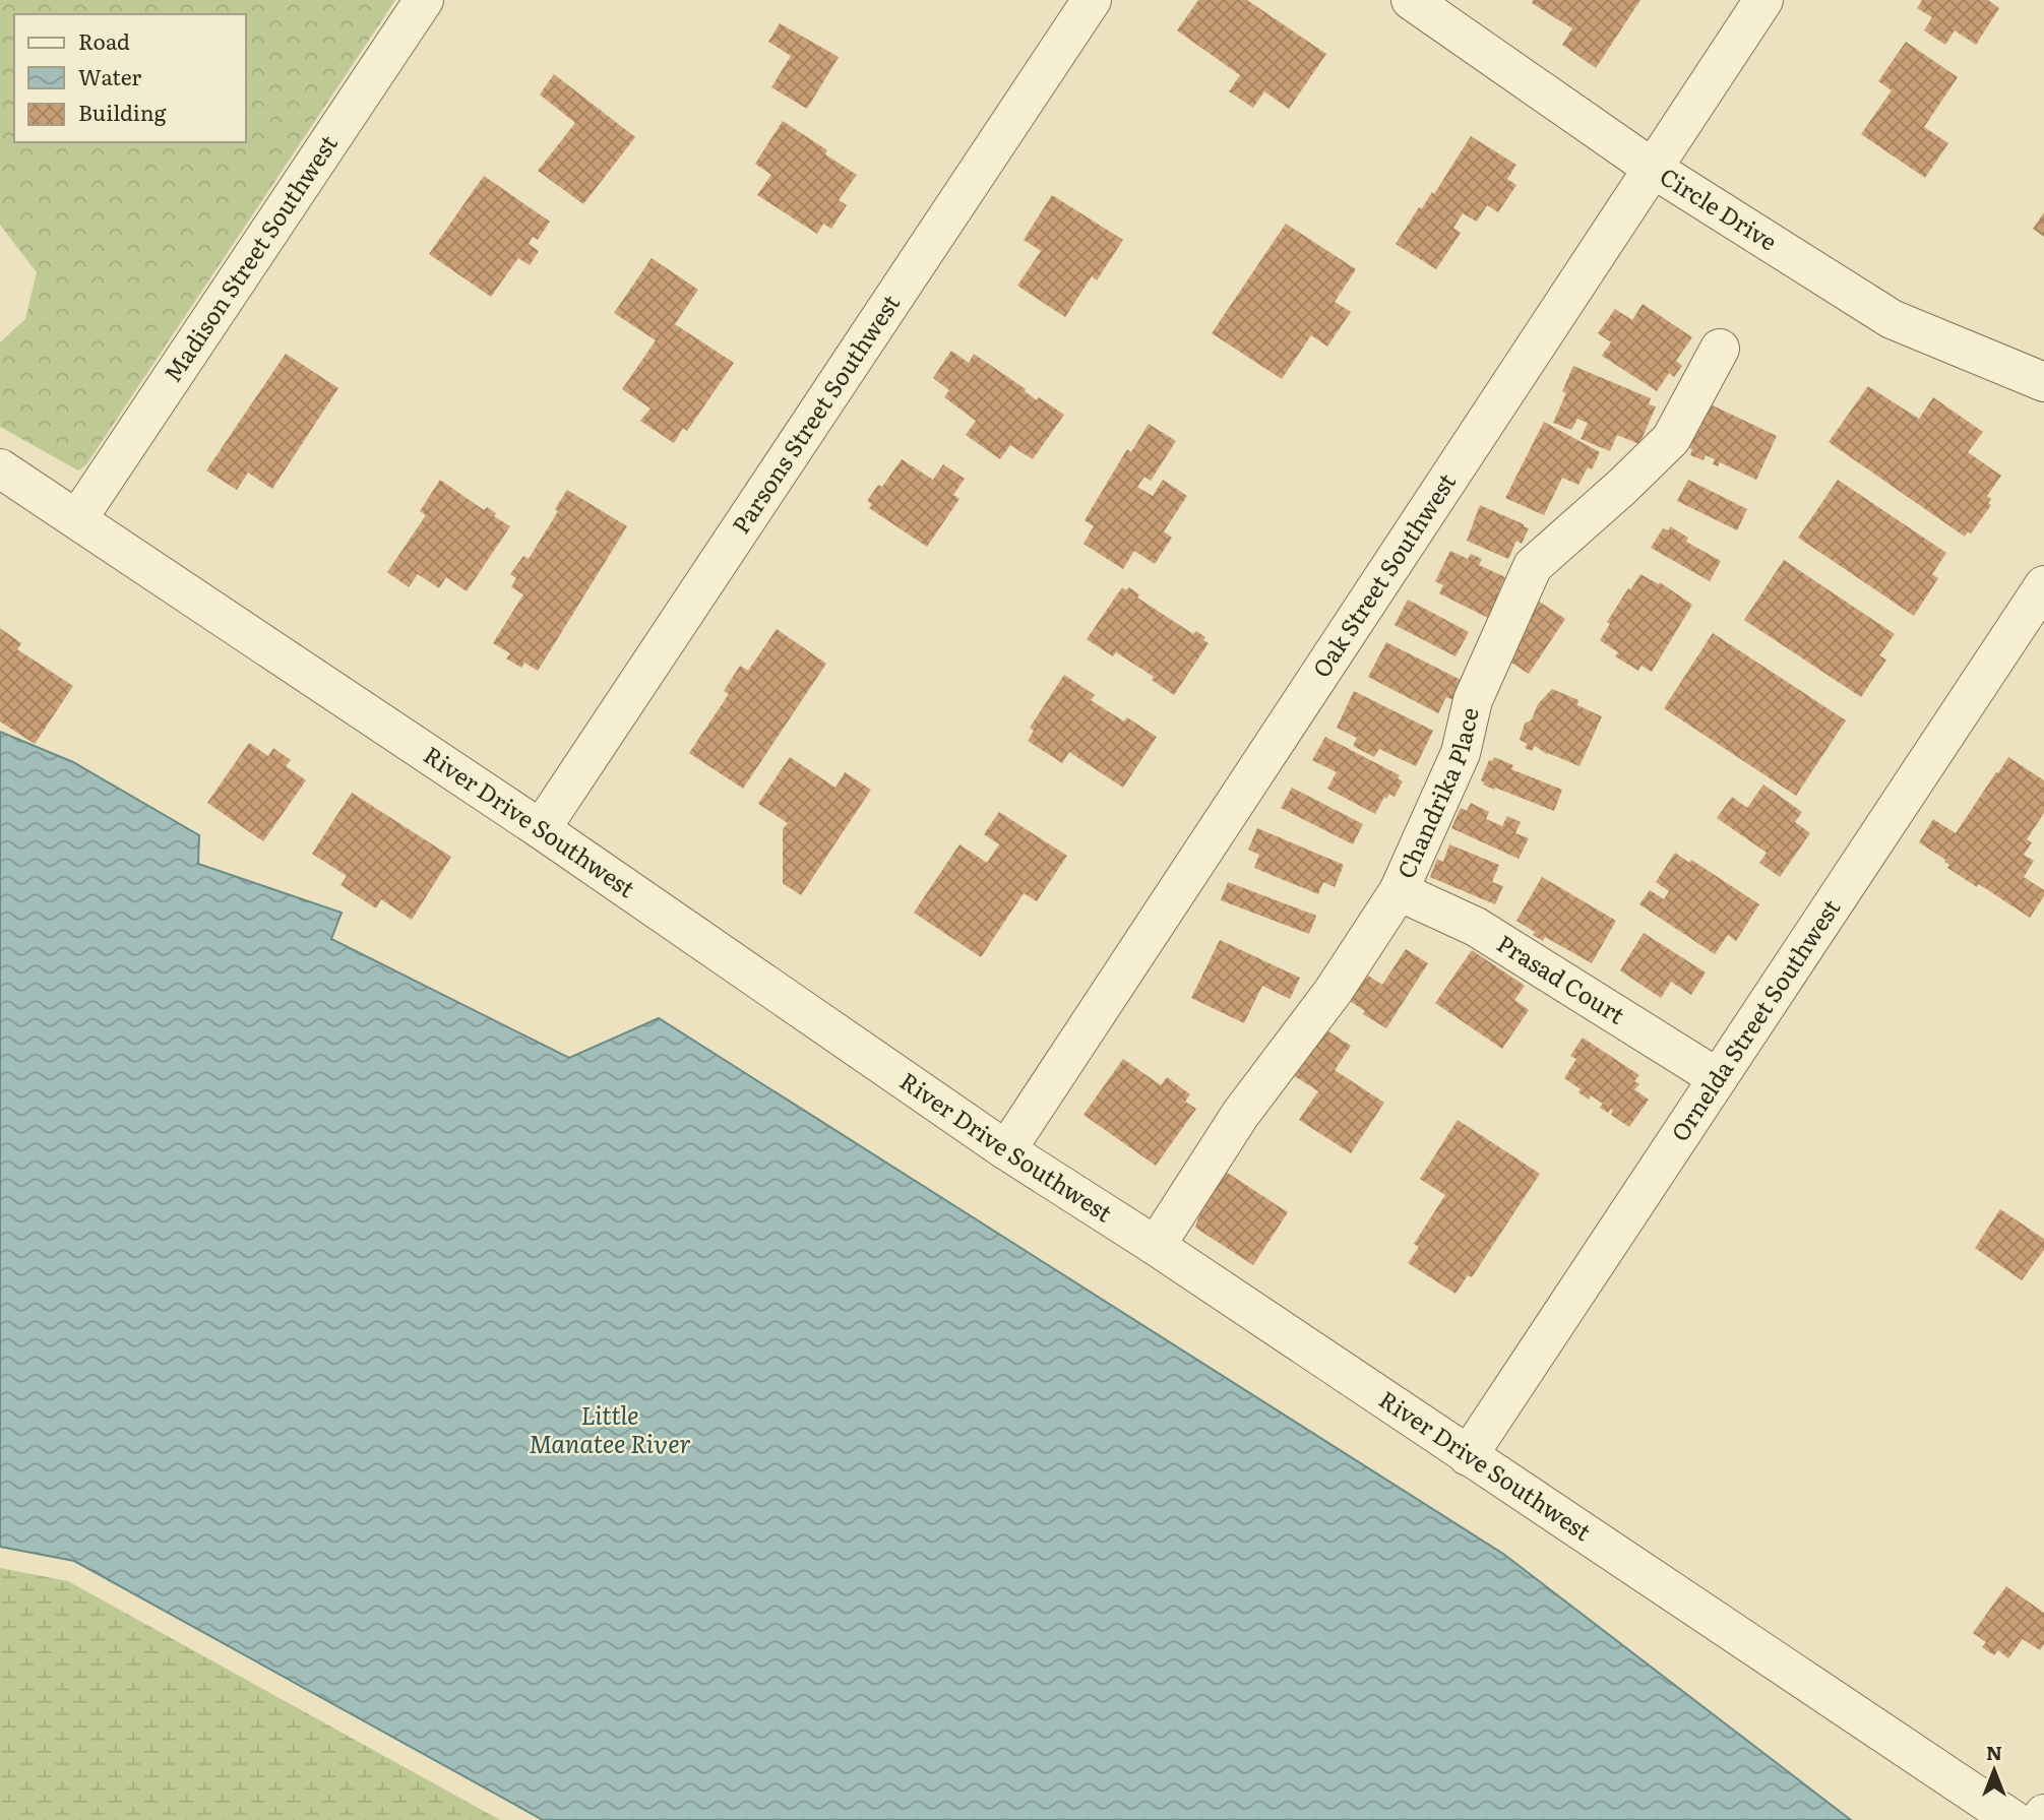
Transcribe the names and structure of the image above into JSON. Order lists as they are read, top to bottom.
{
  "streets": {
    "street": [
      "Circle Drive",
      "Madison Street Southwest",
      "Parsons Street Southwest",
      "Oak Street Southwest",
      "Chandrika Place",
      "River Drive Southwest",
      "Prasad Court",
      "Ornelda Street Southwest"
    ]
  },
  "crossings": [
    ["Circle Drive", "Oak Street Southwest"],
    ["Madison Street Southwest", "River Drive Southwest"],
    ["Parsons Street Southwest", "River Drive Southwest"],
    ["Oak Street Southwest", "River Drive Southwest"],
    ["Chandrika Place", "River Drive Southwest"],
    ["Chandrika Place", "Prasad Court"],
    ["River Drive Southwest", "Ornelda Street Southwest"],
    ["Prasad Court", "Ornelda Street Southwest"]
  ],
  "water": ["Little Manatee River"],
  "legend": ["Road", "Water", "Building"],
  "north": "top"
}
